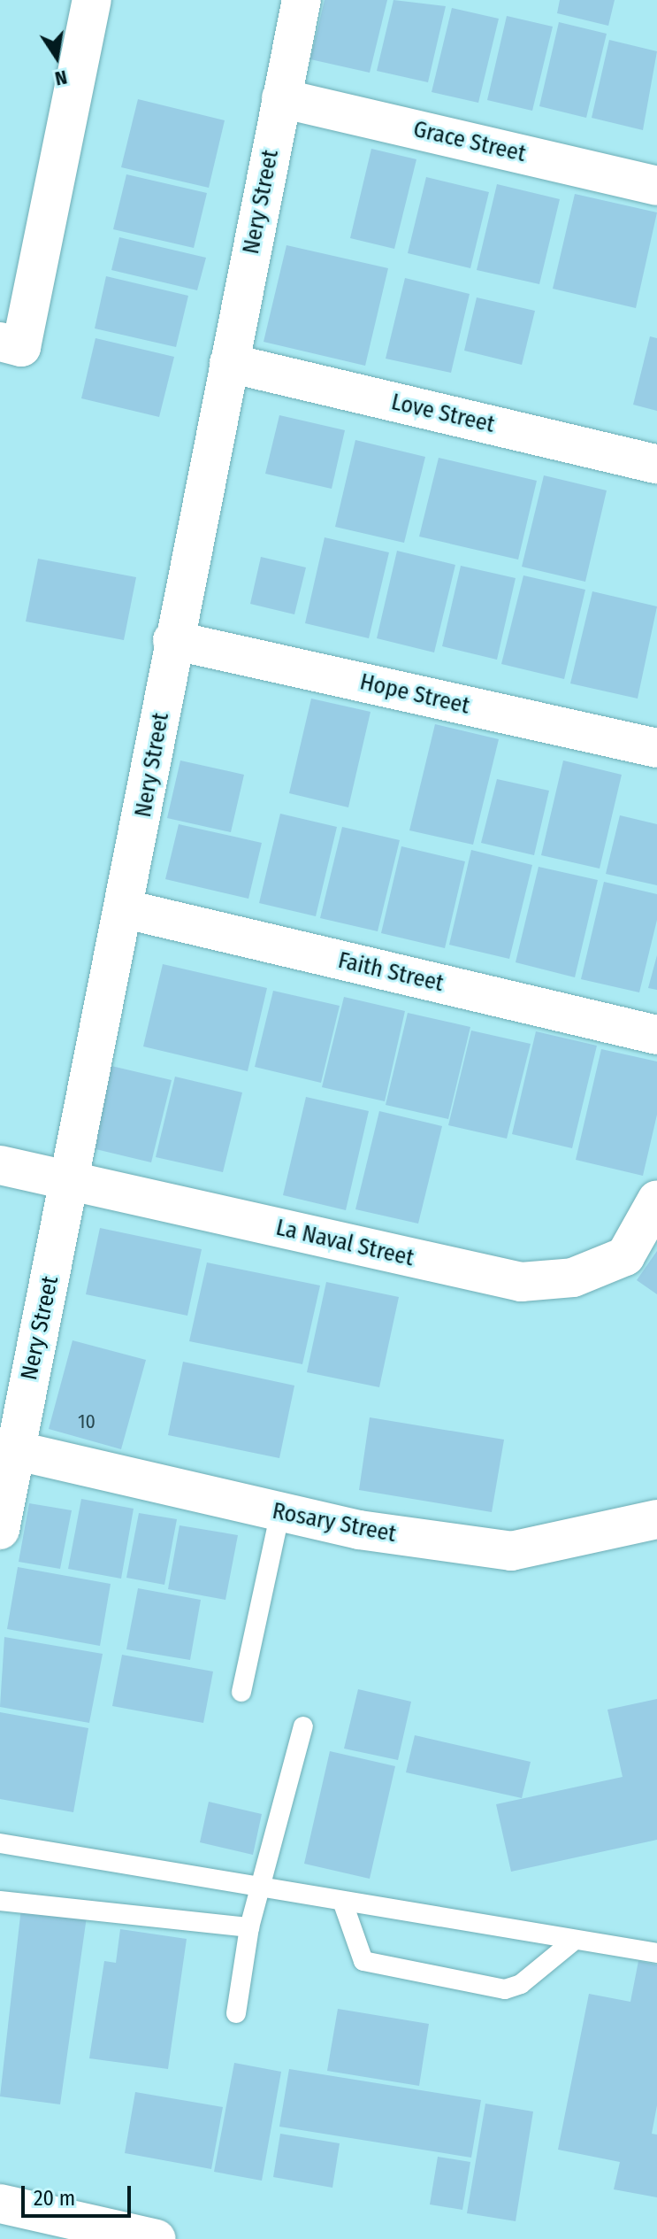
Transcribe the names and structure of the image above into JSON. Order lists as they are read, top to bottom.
{
  "streets": {
    "street": [
      "Grace Street",
      "Nery Street",
      "Love Street",
      "Hope Street",
      "Faith Street",
      "La Naval Street",
      "Rosary Street"
    ]
  },
  "crossings": [
    ["Grace Street", "Nery Street"],
    ["Nery Street", "Love Street"],
    ["Nery Street", "Hope Street"],
    ["Nery Street", "Faith Street"],
    ["Nery Street", "La Naval Street"],
    ["Nery Street", "Rosary Street"]
  ],
  "house_numbers": ["10"],
  "scale_bar": "20 m",
  "north": "bottom"
}
